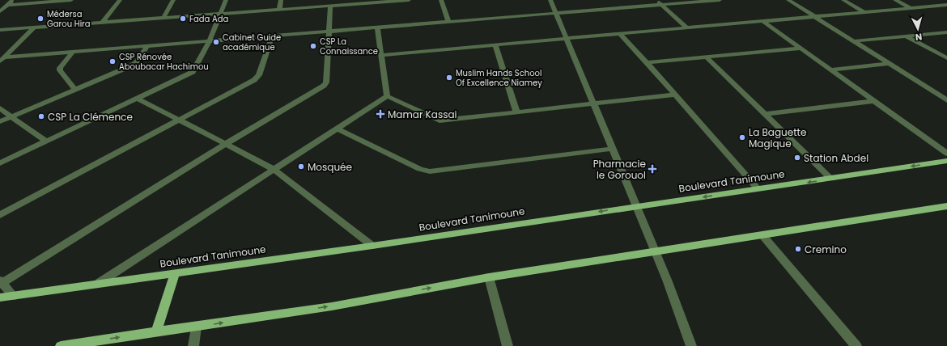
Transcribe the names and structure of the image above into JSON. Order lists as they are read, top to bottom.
{
  "streets": {
    "main road": ["Boulevard Tanimoune"]
  },
  "places": {
    "other": [
      "Médersa Garou Hira",
      "Fada Ada",
      "Cabinet Guide académique",
      "CSP La Connaissance",
      "CSP Rénovée Aboubacar Hachimou",
      "Muslim Hands School Of Excellence Niamey",
      "CSP La Clémence",
      "La Baguette Magique",
      "Station Abdel",
      "Mosquée",
      "Cremino"
    ],
    "health": ["Mamar Kassai", "Pharmacie le Gorouol"]
  },
  "north": "bottom"
}
